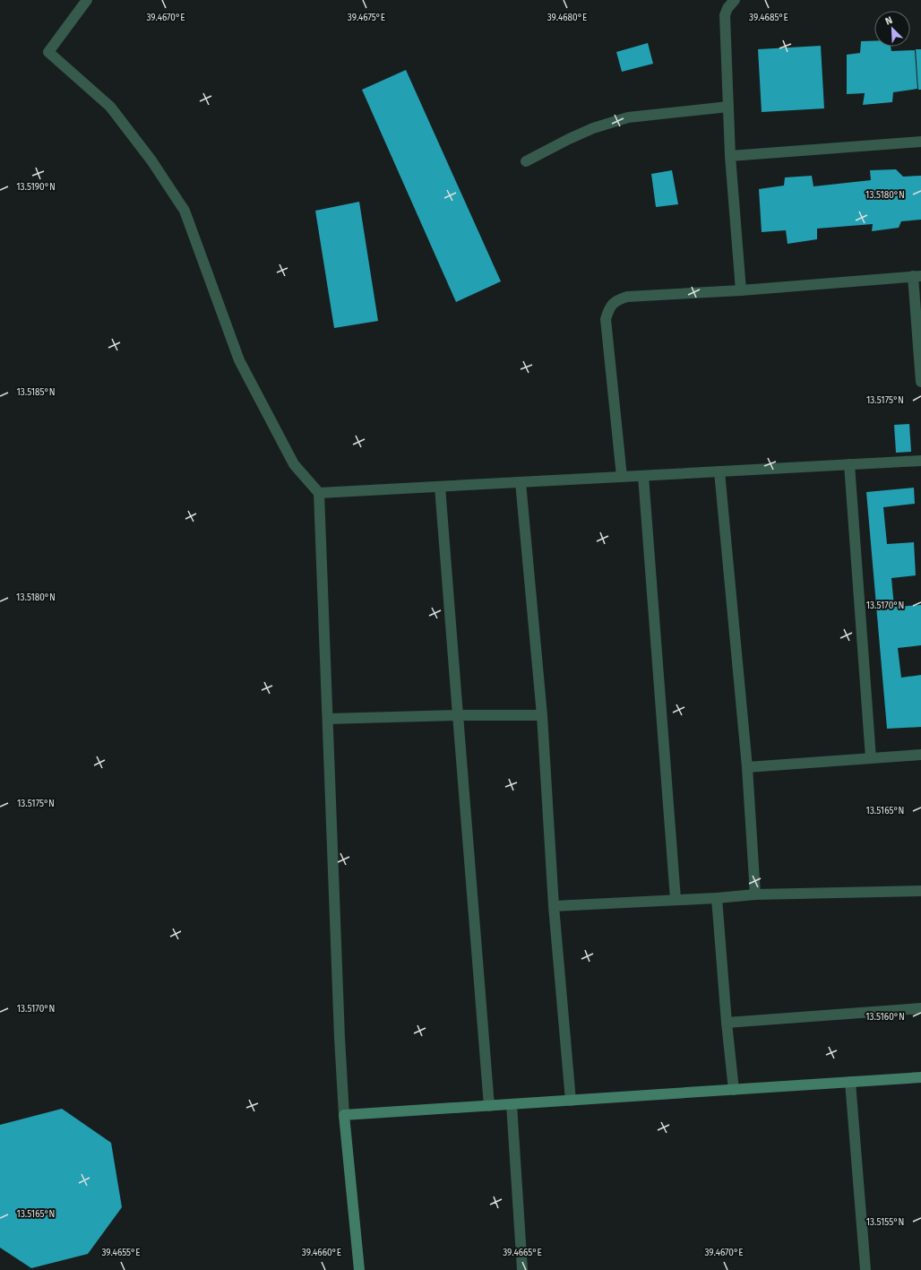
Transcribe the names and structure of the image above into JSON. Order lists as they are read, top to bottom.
{
  "north": "top left",
  "coordinates": [
    "39.4670°E",
    "39.4680°E",
    "39.4675°E",
    "39.4685°E",
    "13.5190°N",
    "13.5180°N",
    "13.5185°N",
    "13.5175°N",
    "13.5170°N",
    "13.5165°N",
    "13.5160°N",
    "13.5155°N",
    "39.4655°E",
    "39.4660°E",
    "39.4665°E"
  ]
}
